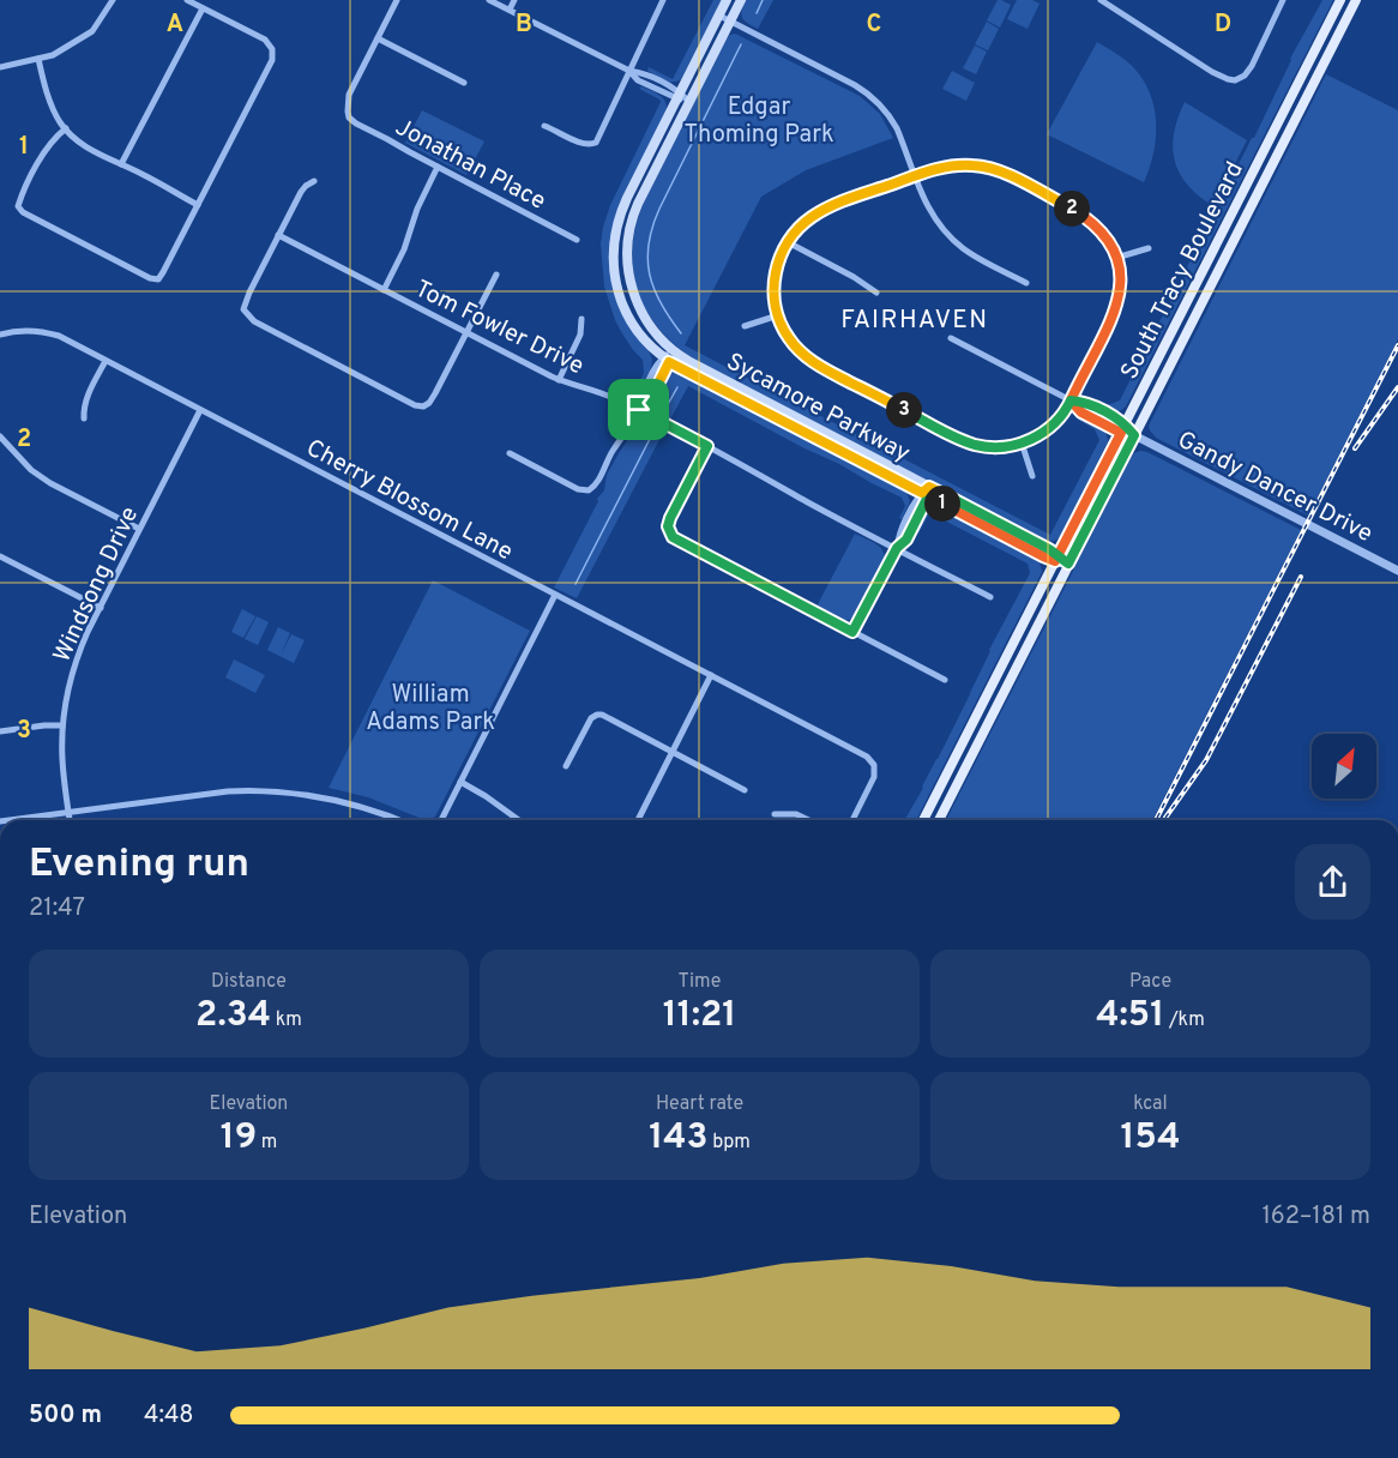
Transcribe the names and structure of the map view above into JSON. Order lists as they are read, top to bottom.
{
  "streets": {
    "main road": ["South Tracy Boulevard", "Sycamore Parkway"],
    "street": [
      "Jonathan Place",
      "Tom Fowler Drive",
      "Gandy Dancer Drive",
      "Cherry Blossom Lane",
      "Windsong Drive"
    ]
  },
  "crossings": [
    ["South Tracy Boulevard", "Sycamore Parkway"],
    ["South Tracy Boulevard", "Gandy Dancer Drive"],
    ["Cherry Blossom Lane", "Windsong Drive"]
  ],
  "districts": ["FAIRHAVEN"],
  "parks": ["Edgar Thoming Park", "William Adams Park"],
  "north": "top right",
  "page": {
    "pins": ["2", "3", "1"],
    "heading": ["Evening run", "21:47"],
    "stats": [
      ["Distance", "2.34 km"],
      ["Time", "11:21"],
      ["Pace", "4:51 /km"],
      ["Elevation", "19 m"],
      ["Heart rate", "143 bpm"],
      ["kcal", "154"]
    ],
    "chart": ["Elevation", "162–181 m"],
    "list": [
      {
        "name": "500 m",
        "note": "4:48"
      }
    ]
  },
  "grid": {
    "columns": [
      "A",
      "B",
      "C",
      "D"
    ],
    "rows": ["1", "2", "3"]
  }
}
